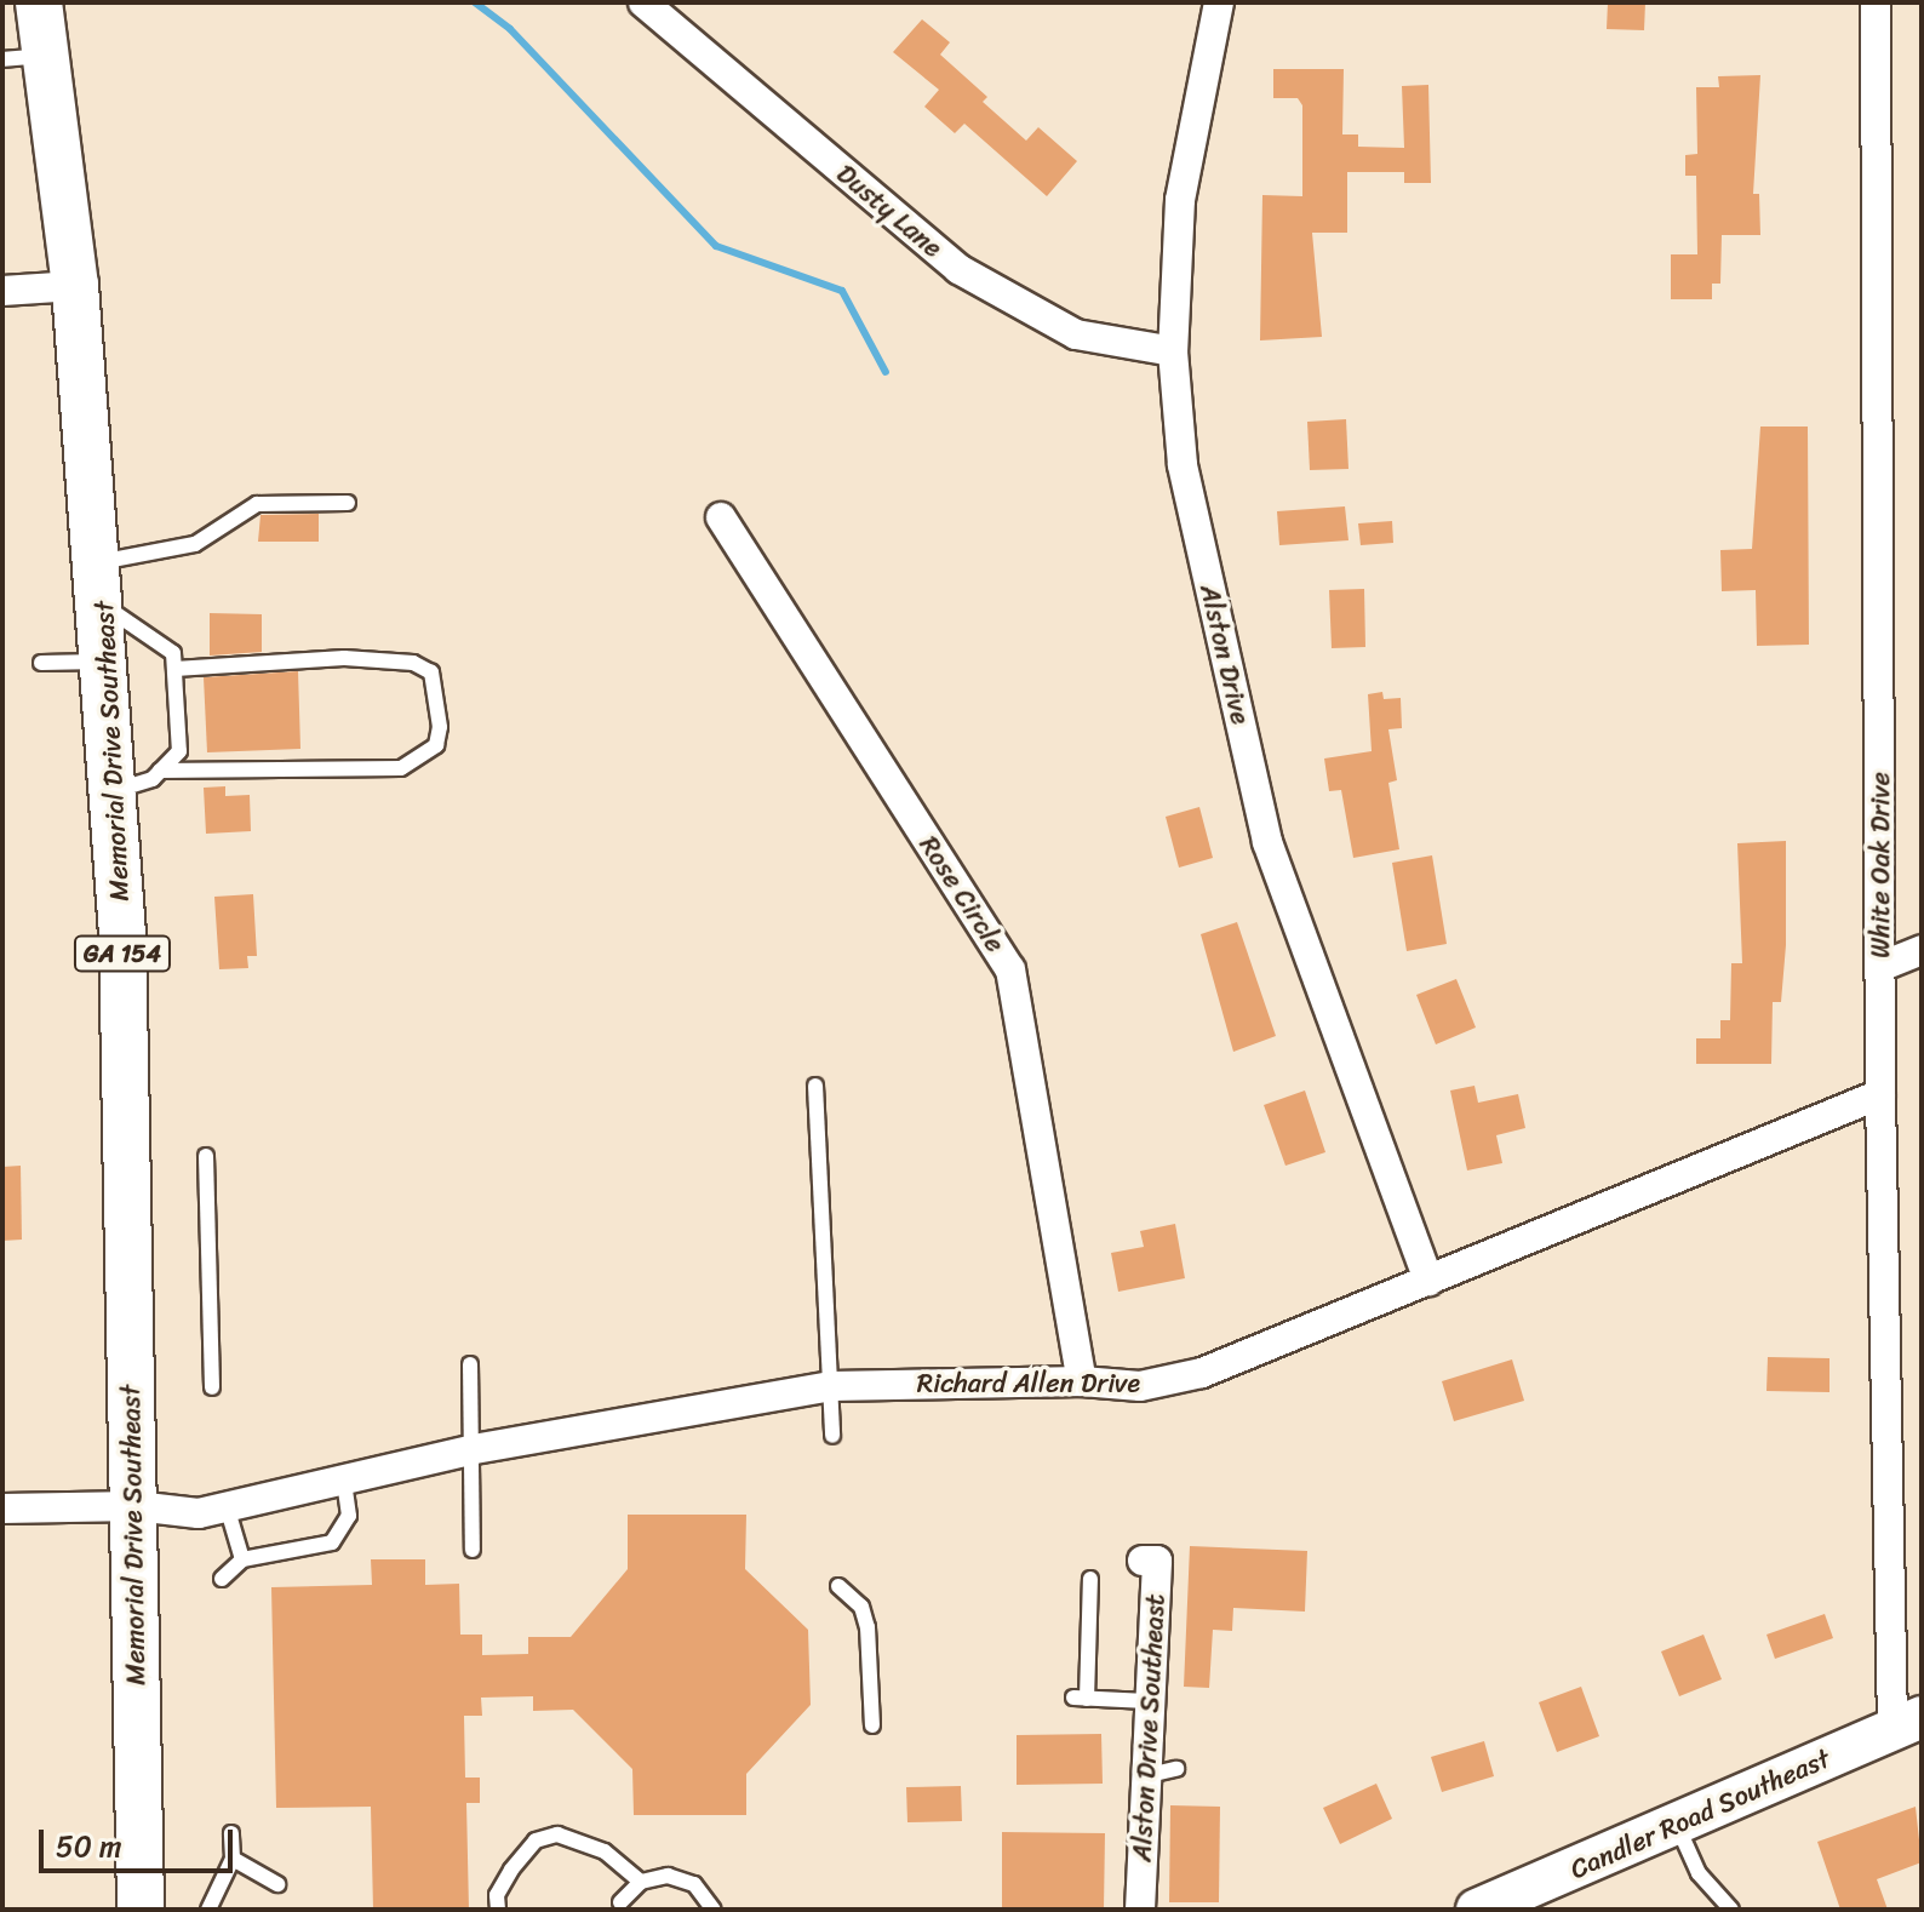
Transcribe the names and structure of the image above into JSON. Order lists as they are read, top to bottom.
{
  "streets": {
    "main road": ["Memorial Drive Southeast", "GA 154", "Candler Road Southeast"],
    "street": [
      "Dusty Lane",
      "Alston Drive",
      "White Oak Drive",
      "Rose Circle",
      "Richard Allen Drive",
      "Alston Drive Southeast"
    ]
  },
  "crossings": [
    ["Dusty Lane", "Alston Drive"],
    ["Alston Drive", "Richard Allen Drive"],
    ["Memorial Drive Southeast", "Richard Allen Drive"],
    ["White Oak Drive", "Richard Allen Drive"],
    ["White Oak Drive", "Candler Road Southeast"],
    ["Rose Circle", "Richard Allen Drive"]
  ],
  "scale_bar": "50 m"
}
